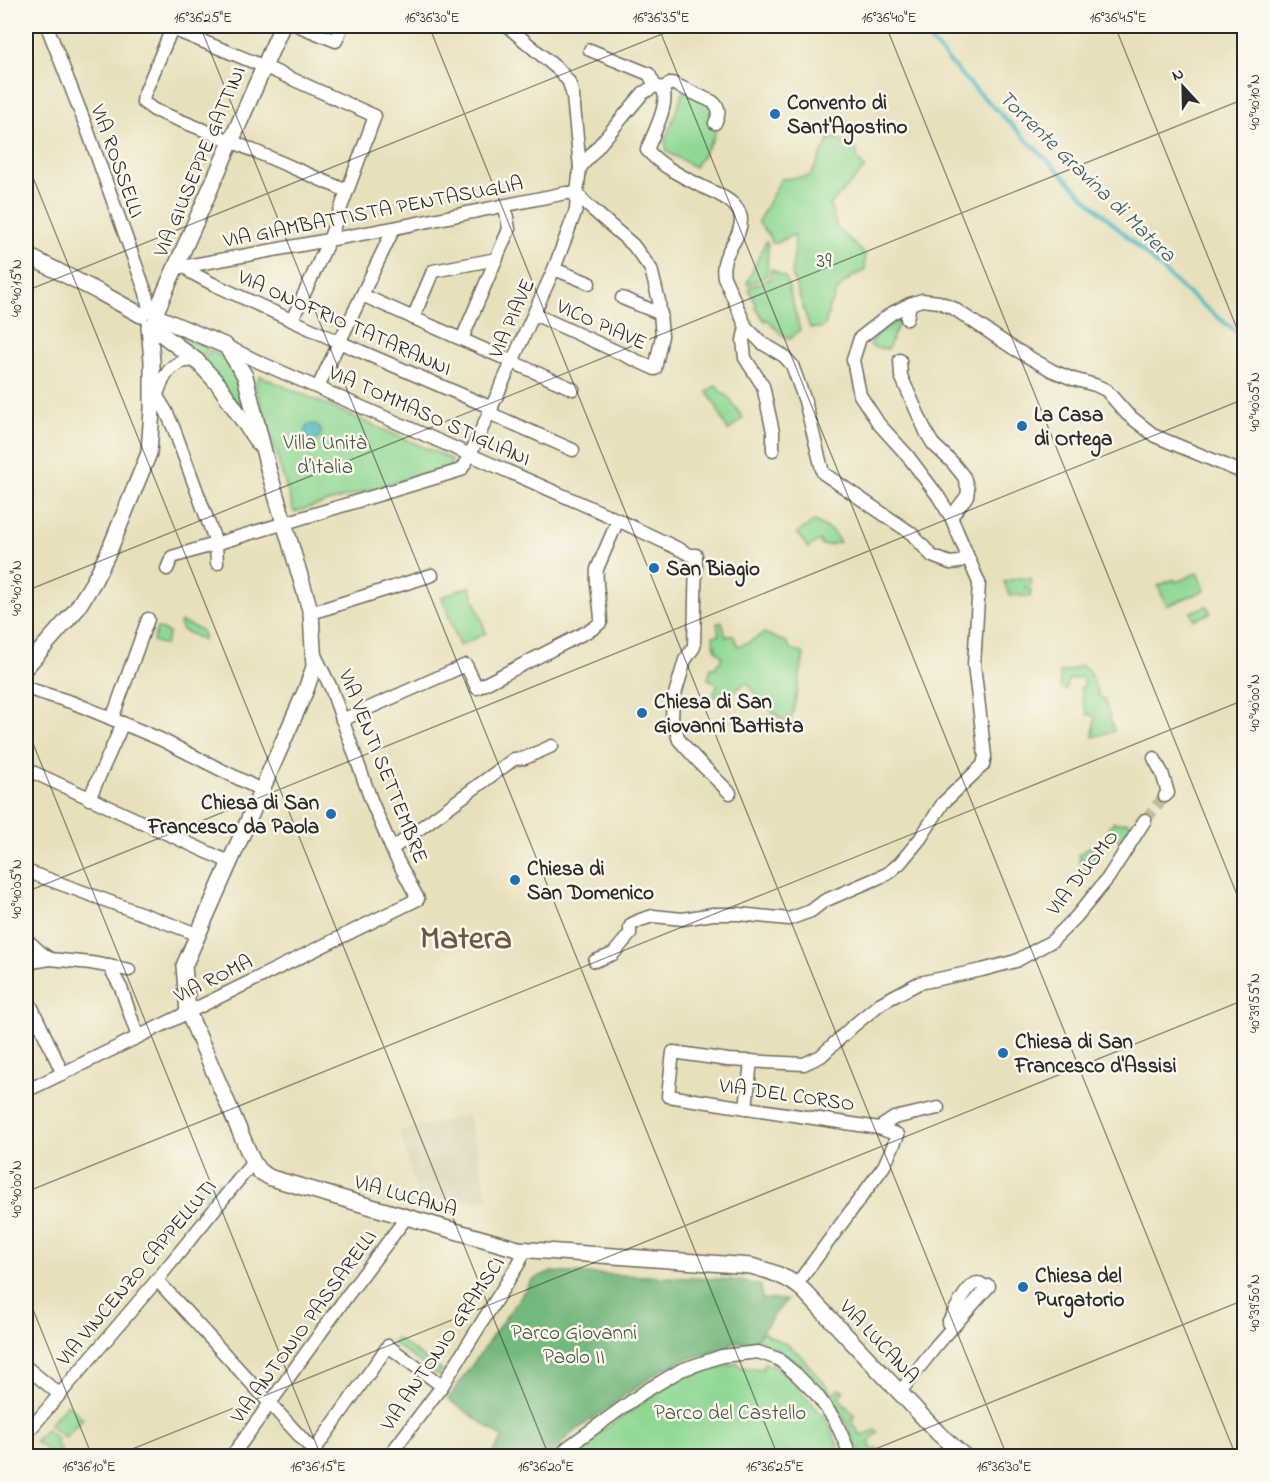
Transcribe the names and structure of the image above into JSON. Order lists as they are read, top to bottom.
{
  "streets": {
    "street": [
      "VIA ROSSELLI",
      "VIA GIUSEPPE GATTINI",
      "VIA GIAMBATTISTA PENTASUGLIA",
      "VIA PIAVE",
      "VIA ONOFRIO TATARANNI",
      "VICO PIAVE",
      "VIA TOMMASO STIGLIANI",
      "VIA VENTI SETTEMBRE",
      "VIA DUOMO",
      "VIA ROMA",
      "VIA DEL CORSO",
      "VIA LUCANA",
      "VIA VINCENZO CAPPELLUTI",
      "VIA ANTONIO PASSARELLI",
      "VIA ANTONIO GRAMSCI"
    ]
  },
  "crossings": [
    ["VIA ROSSELLI", "VIA GIUSEPPE GATTINI"],
    ["VIA GIUSEPPE GATTINI", "VIA GIAMBATTISTA PENTASUGLIA"],
    ["VIA GIUSEPPE GATTINI", "VIA ONOFRIO TATARANNI"],
    ["VIA GIAMBATTISTA PENTASUGLIA", "VIA PIAVE"],
    ["VIA GIAMBATTISTA PENTASUGLIA", "VIA ONOFRIO TATARANNI"],
    ["VIA PIAVE", "VIA ONOFRIO TATARANNI"],
    ["VIA PIAVE", "VICO PIAVE"],
    ["VIA PIAVE", "VIA TOMMASO STIGLIANI"],
    ["VIA VENTI SETTEMBRE", "VIA ROMA"],
    ["VIA VENTI SETTEMBRE", "VIA LUCANA"],
    ["VIA DUOMO", "VIA DEL CORSO"],
    ["VIA ROMA", "VIA LUCANA"],
    ["VIA DEL CORSO", "VIA LUCANA"],
    ["VIA LUCANA", "VIA VINCENZO CAPPELLUTI"],
    ["VIA LUCANA", "VIA ANTONIO PASSARELLI"],
    ["VIA LUCANA", "VIA ANTONIO GRAMSCI"]
  ],
  "districts": ["Matera"],
  "water": ["Torrente Gravina di Matera"],
  "parks": [
    "39",
    "Villa Unità d’Italia",
    "Parco Giovanni Paolo II",
    "Parco del Castello"
  ],
  "places": [
    "Convento di Sant'Agostino",
    "La Casa di Ortega",
    "San Biagio",
    "Chiesa di San Giovanni Battista",
    "Chiesa di San Francesco da Paola",
    "Chiesa di San Domenico",
    "Chiesa di San Francesco d'Assisi",
    "Chiesa del Purgatorio"
  ],
  "north": "top",
  "coordinates": [
    "16°36'25\"E",
    "16°36'30\"E",
    "16°36'35\"E",
    "16°36'40\"E",
    "16°36'45\"E",
    "40°40'10\"N",
    "40°40'15\"N",
    "40°40'05\"N",
    "40°40'00\"N",
    "40°39'55\"N",
    "40°39'50\"N",
    "16°36'10\"E",
    "16°36'15\"E",
    "16°36'20\"E"
  ]
}
